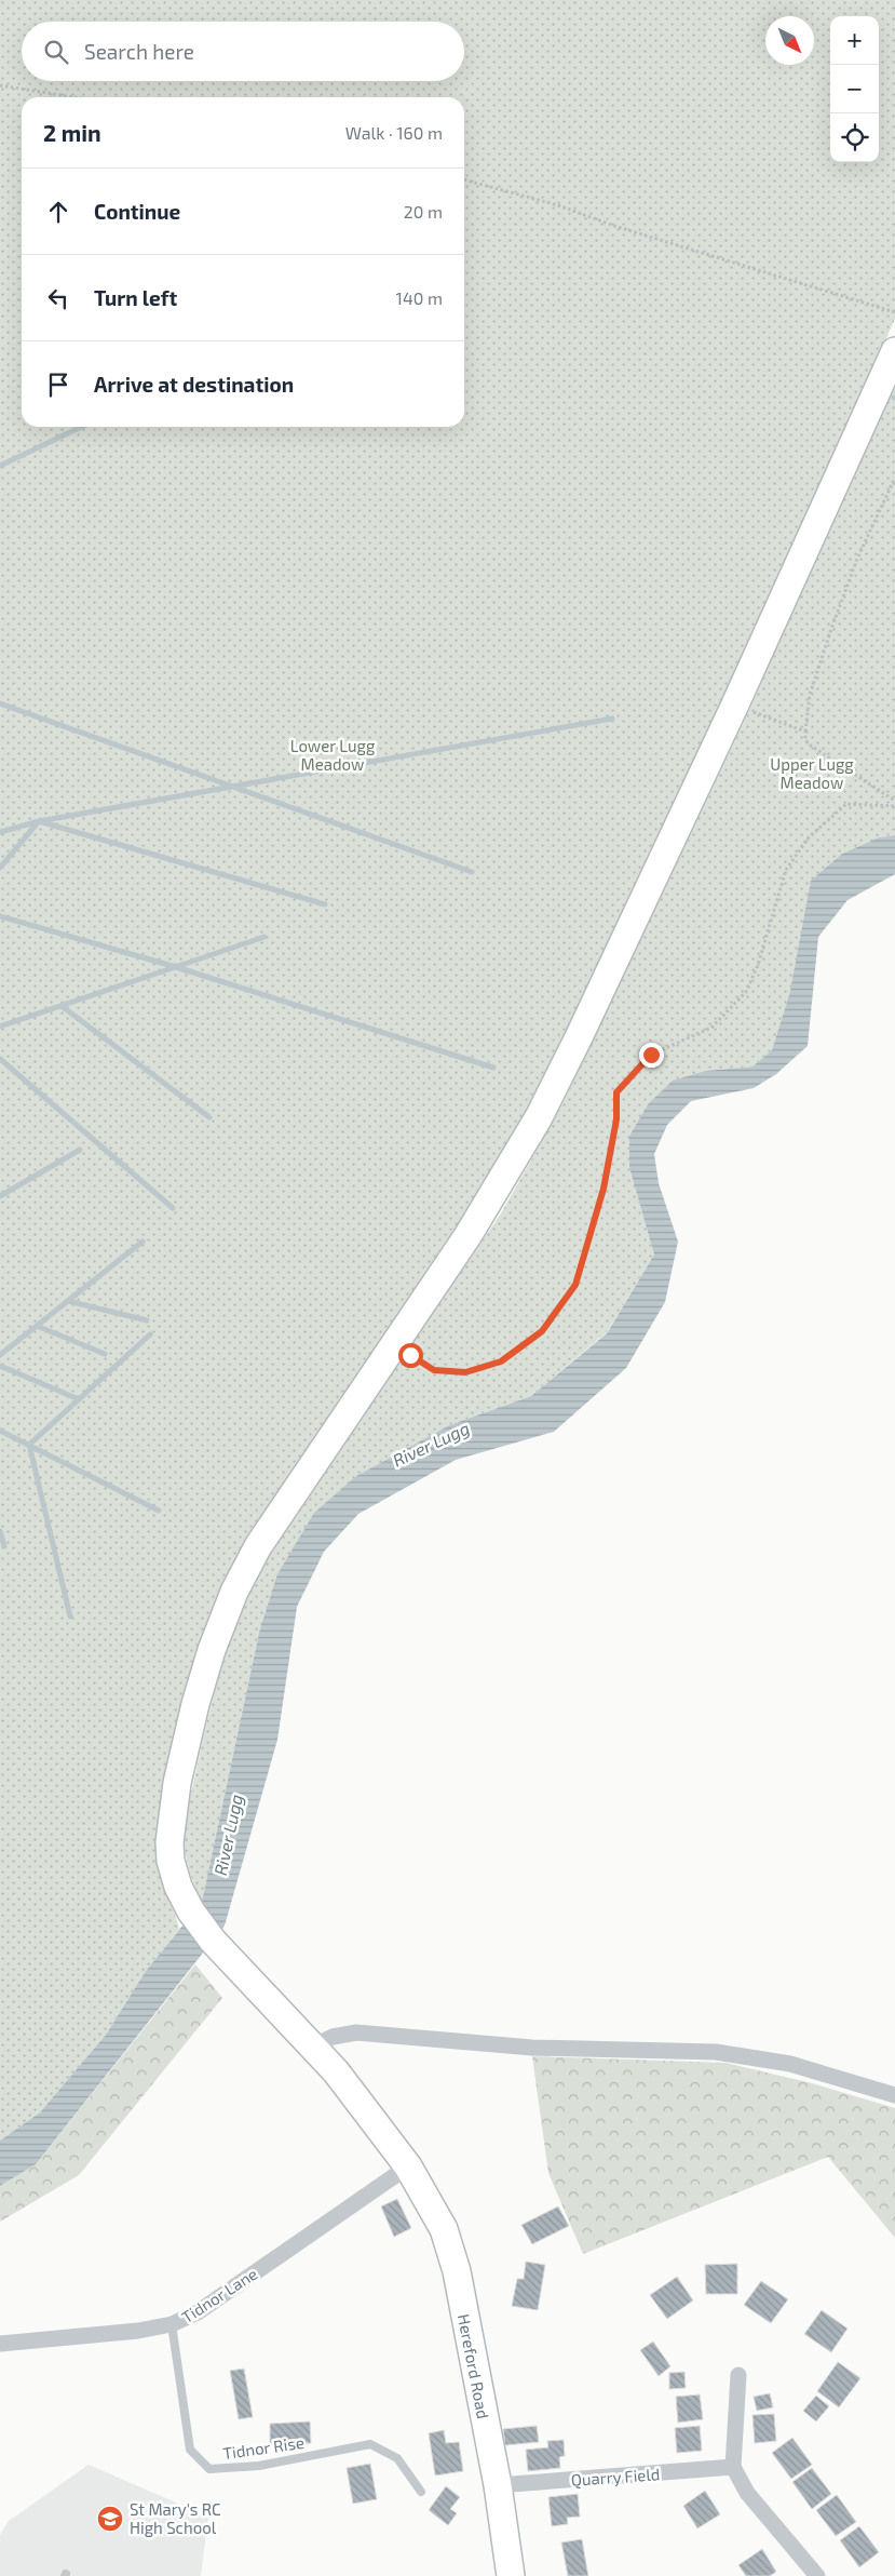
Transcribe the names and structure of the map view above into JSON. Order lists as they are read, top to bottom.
{
  "streets": {
    "highway": ["Hereford Road"],
    "street": ["Tidnor Lane", "Quarry Field"],
    "lane": ["Tidnor Rise"]
  },
  "crossings": [
    ["Tidnor Lane", "Hereford Road"],
    ["Tidnor Lane", "Tidnor Rise"],
    ["Hereford Road", "Quarry Field"]
  ],
  "water": ["River Lugg"],
  "parks": ["Lower Lugg Meadow", "Upper Lugg Meadow"],
  "places": {
    "school or university": ["St Mary's RC High School"]
  },
  "north": "bottom right",
  "page": {
    "map_buttons": ["+", "−"],
    "search": "Search here",
    "heading": ["2 min", "Walk · 160 m"],
    "list": [
      ["Continue", "20 m"],
      ["Turn left", "140 m"],
      "Arrive at destination"
    ]
  }
}
